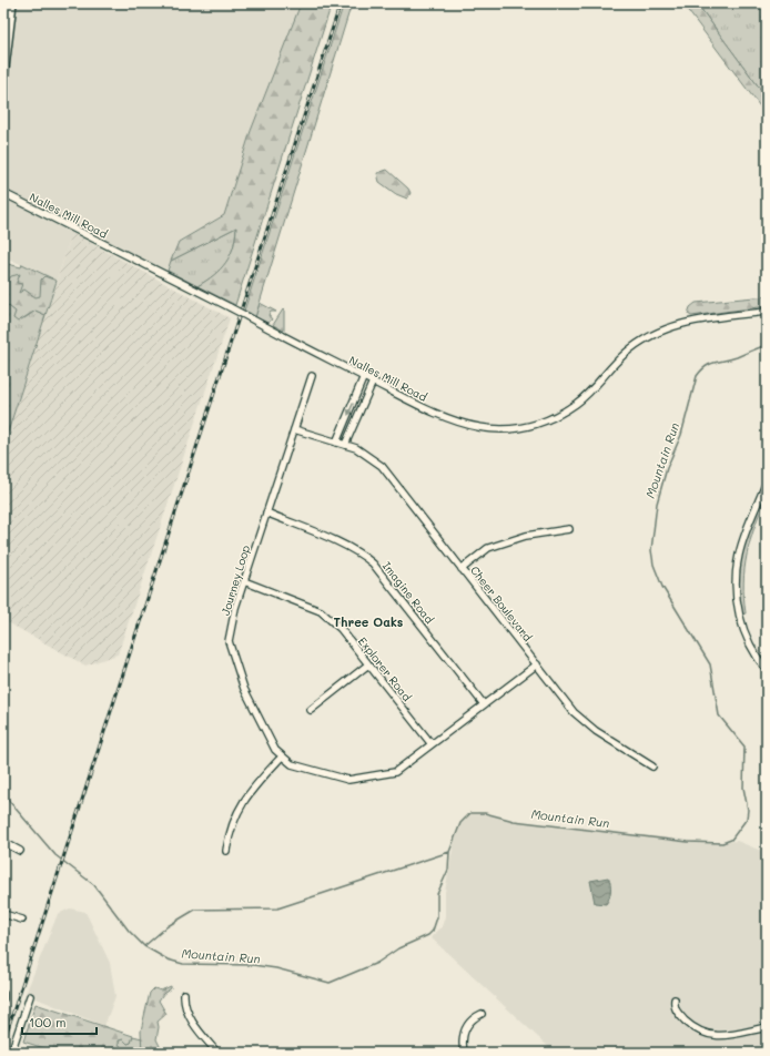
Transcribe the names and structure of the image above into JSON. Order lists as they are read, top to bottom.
{
  "streets": {
    "street": [
      "Nalles Mill Road",
      "Journey Loop",
      "Imagine Road",
      "Cheer Boulevard",
      "Explorer Road"
    ]
  },
  "crossings": [
    ["Journey Loop", "Imagine Road"],
    ["Journey Loop", "Cheer Boulevard"],
    ["Journey Loop", "Explorer Road"]
  ],
  "districts": ["Three Oaks"],
  "water": ["Mountain Run"],
  "scale_bar": "100 m"
}
